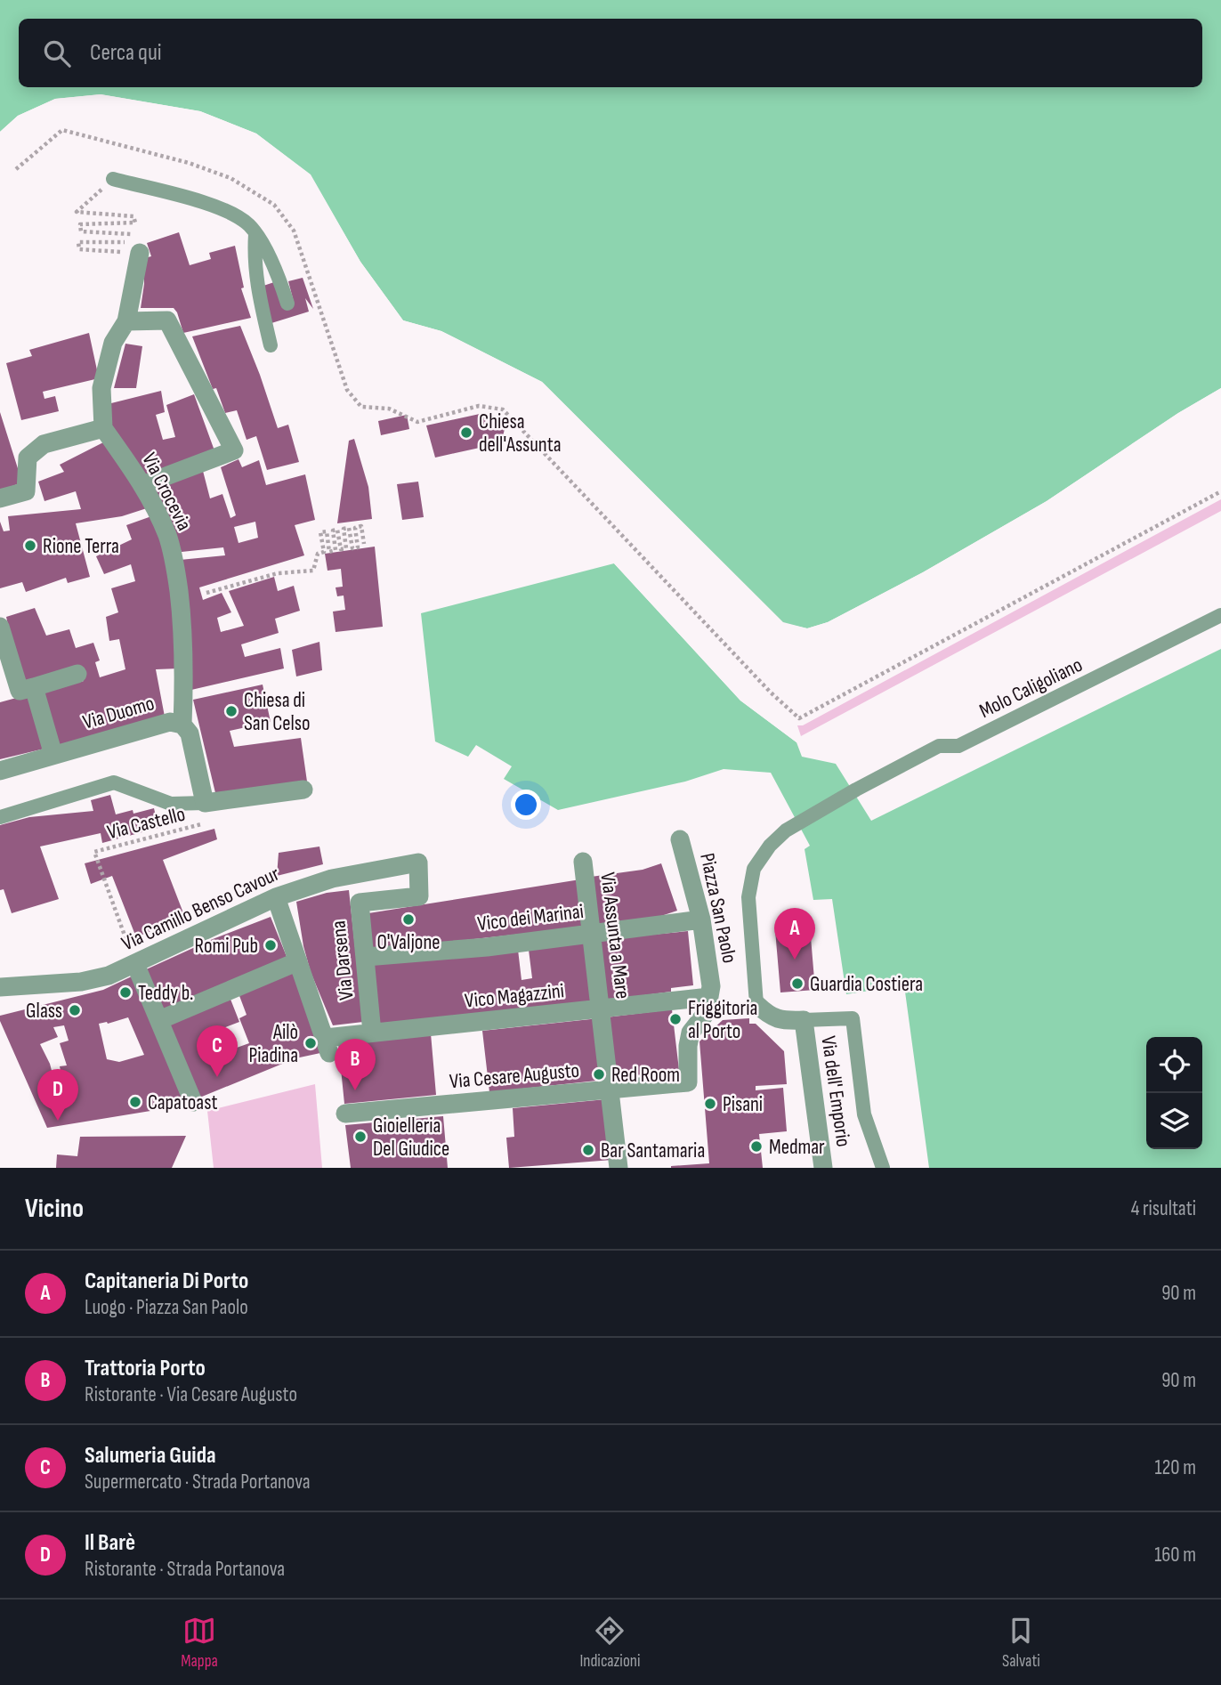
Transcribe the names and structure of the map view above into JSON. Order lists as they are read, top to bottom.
{
  "streets": {
    "street": [
      "Via Crocevia",
      "Via Duomo",
      "Via Camillo Benso Cavour",
      "Piazza San Paolo",
      "Vico dei Marinai",
      "Via Assunta a Mare",
      "Via Darsena",
      "Vico Magazzini",
      "Via Cesare Augusto",
      "Via dell' Emporio"
    ],
    "lane": ["Molo Caligoliano"],
    "path": ["Via Castello"]
  },
  "crossings": [
    ["Via Crocevia", "Via Duomo"],
    ["Via Castello", "Via Camillo Benso Cavour"],
    ["Via Camillo Benso Cavour", "Via Darsena"],
    ["Piazza San Paolo", "Vico dei Marinai"],
    ["Piazza San Paolo", "Vico Magazzini"],
    ["Piazza San Paolo", "Via Cesare Augusto"],
    ["Vico dei Marinai", "Via Assunta a Mare"],
    ["Vico dei Marinai", "Via Darsena"],
    ["Via Assunta a Mare", "Vico Magazzini"],
    ["Via Assunta a Mare", "Via Cesare Augusto"],
    ["Via Darsena", "Vico Magazzini"],
    ["Vico Magazzini", "Via Cesare Augusto"]
  ],
  "places": [
    "Chiesa dell'Assunta",
    "Rione Terra",
    "Chiesa di San Celso",
    "O'Valjone",
    "Romi Pub",
    "Guardia Costiera",
    "Teddy b.",
    "Glass",
    "Friggitoria al Porto",
    "Ailò Piadina",
    "Red Room",
    "Capatoast",
    "Pisani",
    "Gioielleria Del Giudice",
    "Medmar",
    "Bar Santamaria"
  ],
  "page": {
    "search": "Cerca qui",
    "pins": [
      "A",
      "C",
      "B",
      "D"
    ],
    "heading": ["Vicino", "4 risultati"],
    "list": [
      {
        "mark": "A",
        "name": "Capitaneria Di Porto",
        "note": "Luogo · Piazza San Paolo",
        "value": "90 m"
      },
      {
        "mark": "B",
        "name": "Trattoria Porto",
        "note": "Ristorante · Via Cesare Augusto",
        "value": "90 m"
      },
      {
        "mark": "C",
        "name": "Salumeria Guida",
        "note": "Supermercato · Strada Portanova",
        "value": "120 m"
      },
      {
        "mark": "D",
        "name": "Il Barè",
        "note": "Ristorante · Strada Portanova",
        "value": "160 m"
      }
    ],
    "nav": ["Mappa", "Indicazioni", "Salvati"]
  }
}
